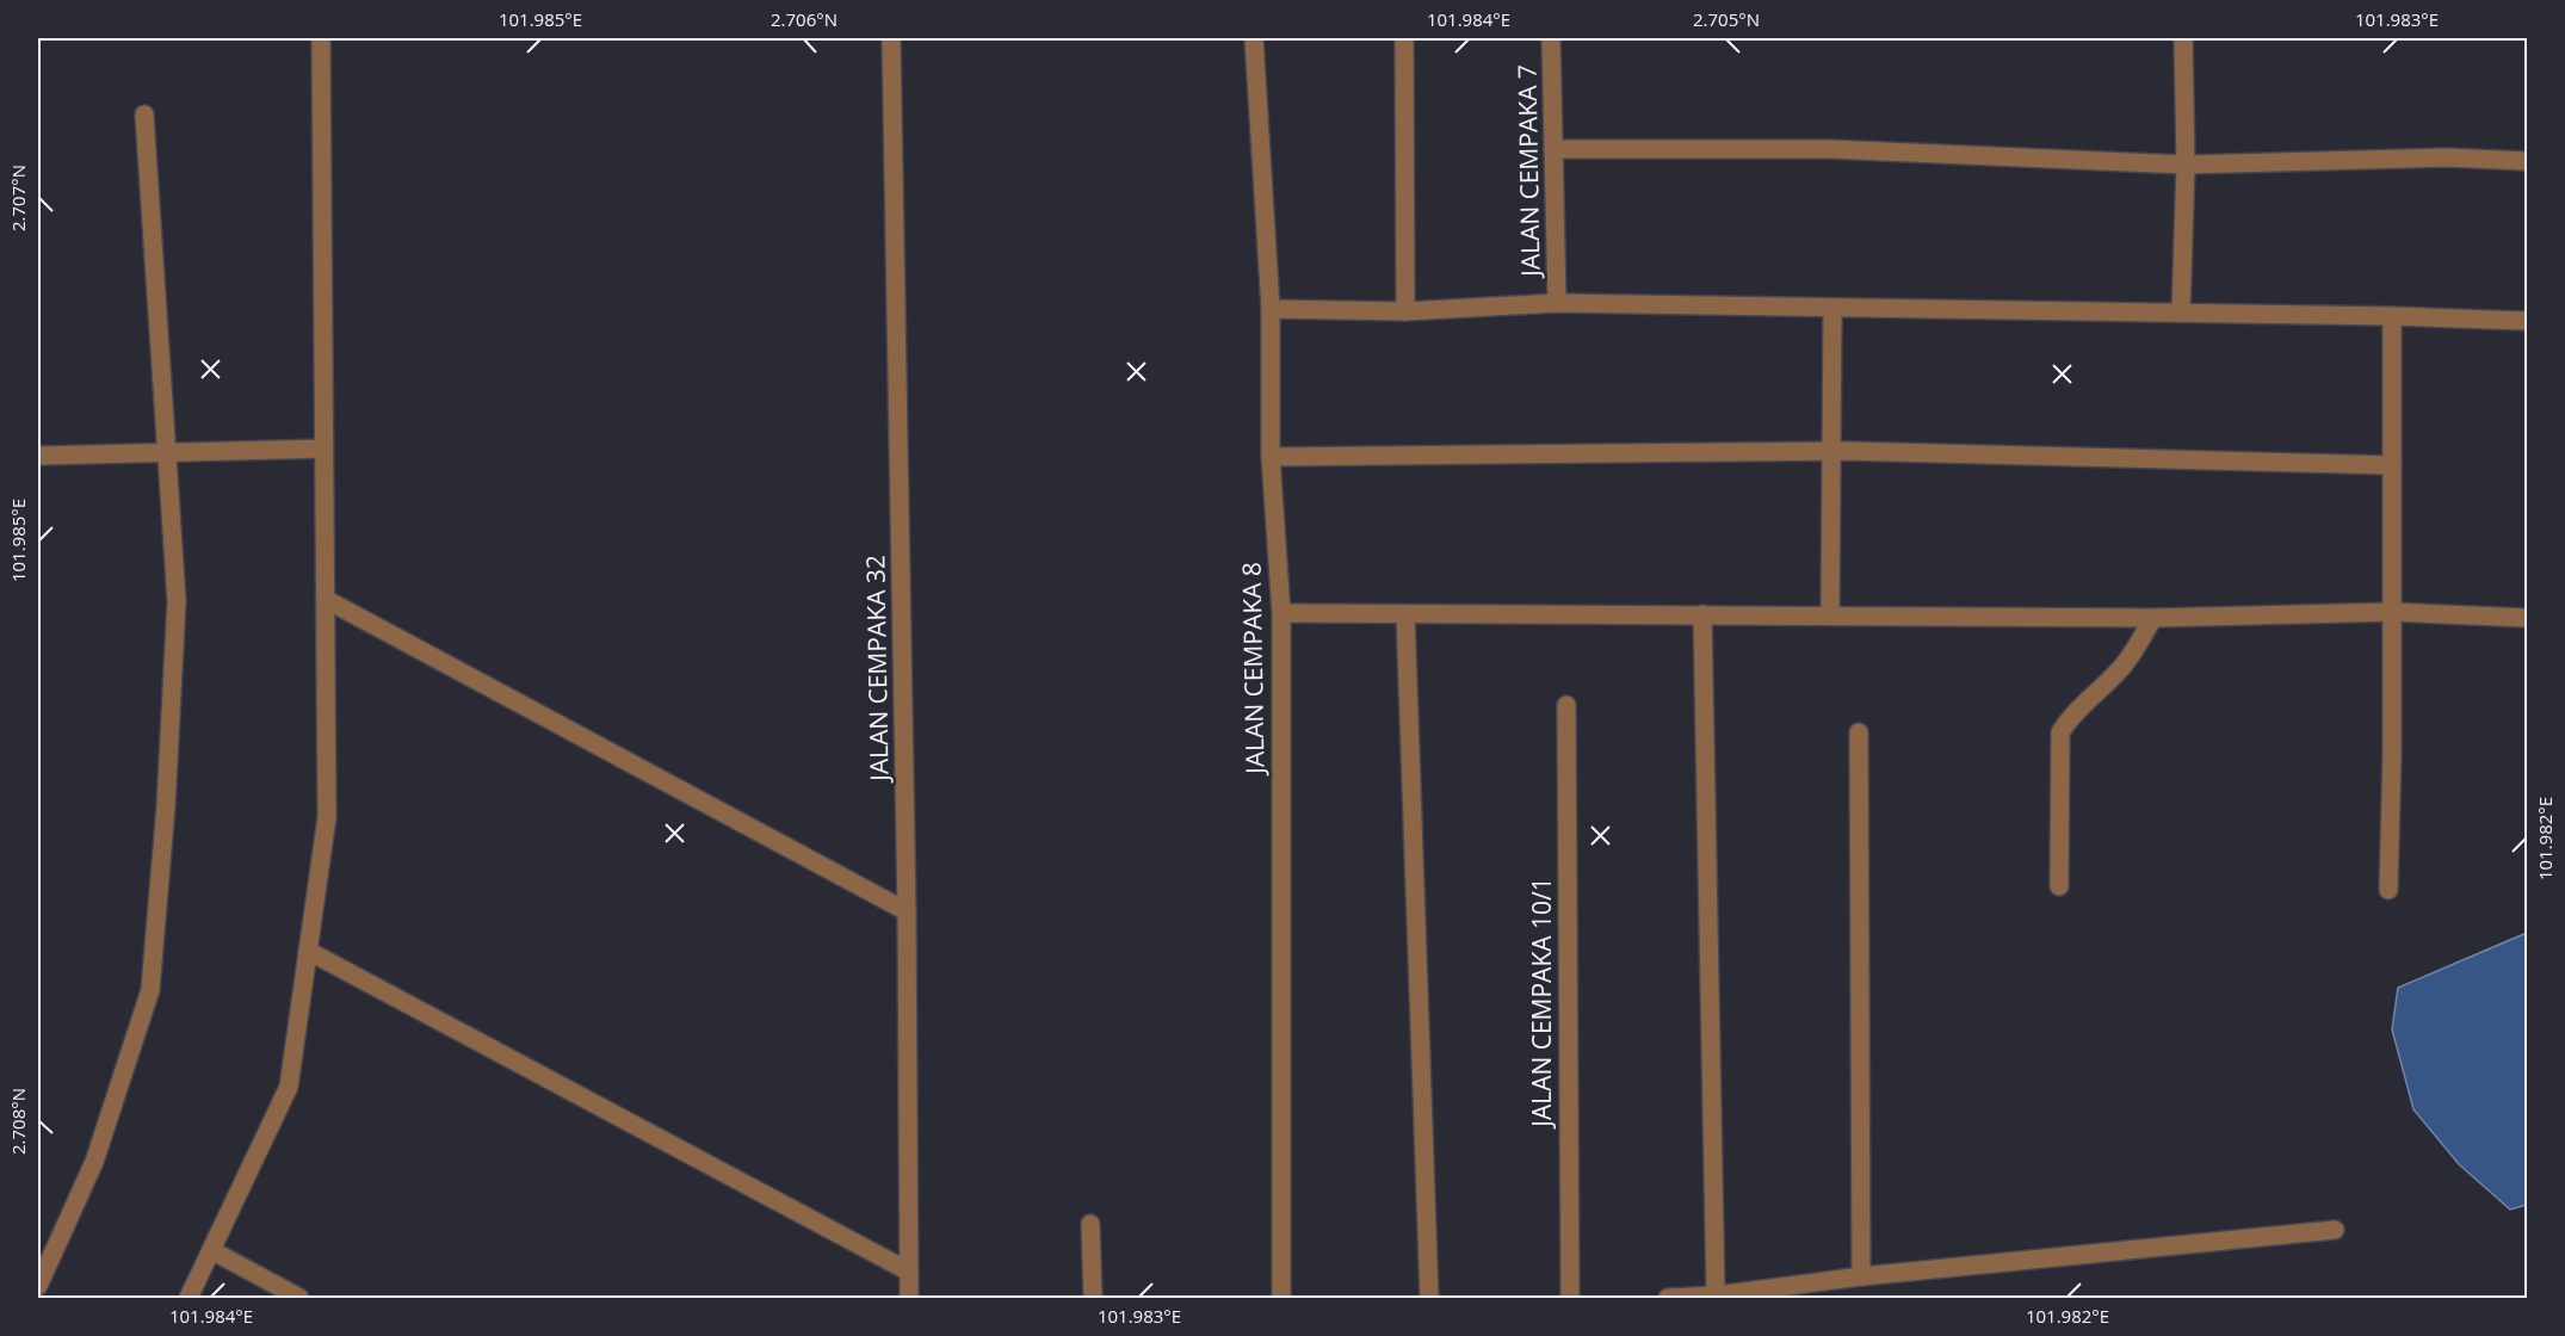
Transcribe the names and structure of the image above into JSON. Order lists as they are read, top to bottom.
{
  "streets": {
    "street": [
      "JALAN CEMPAKA 7",
      "JALAN CEMPAKA 32",
      "JALAN CEMPAKA 8",
      "JALAN CEMPAKA 10/1"
    ]
  },
  "coordinates": [
    "101.985°E",
    "2.706°N",
    "101.984°E",
    "2.705°N",
    "101.983°E",
    "2.707°N",
    "101.982°E",
    "2.708°N"
  ]
}
